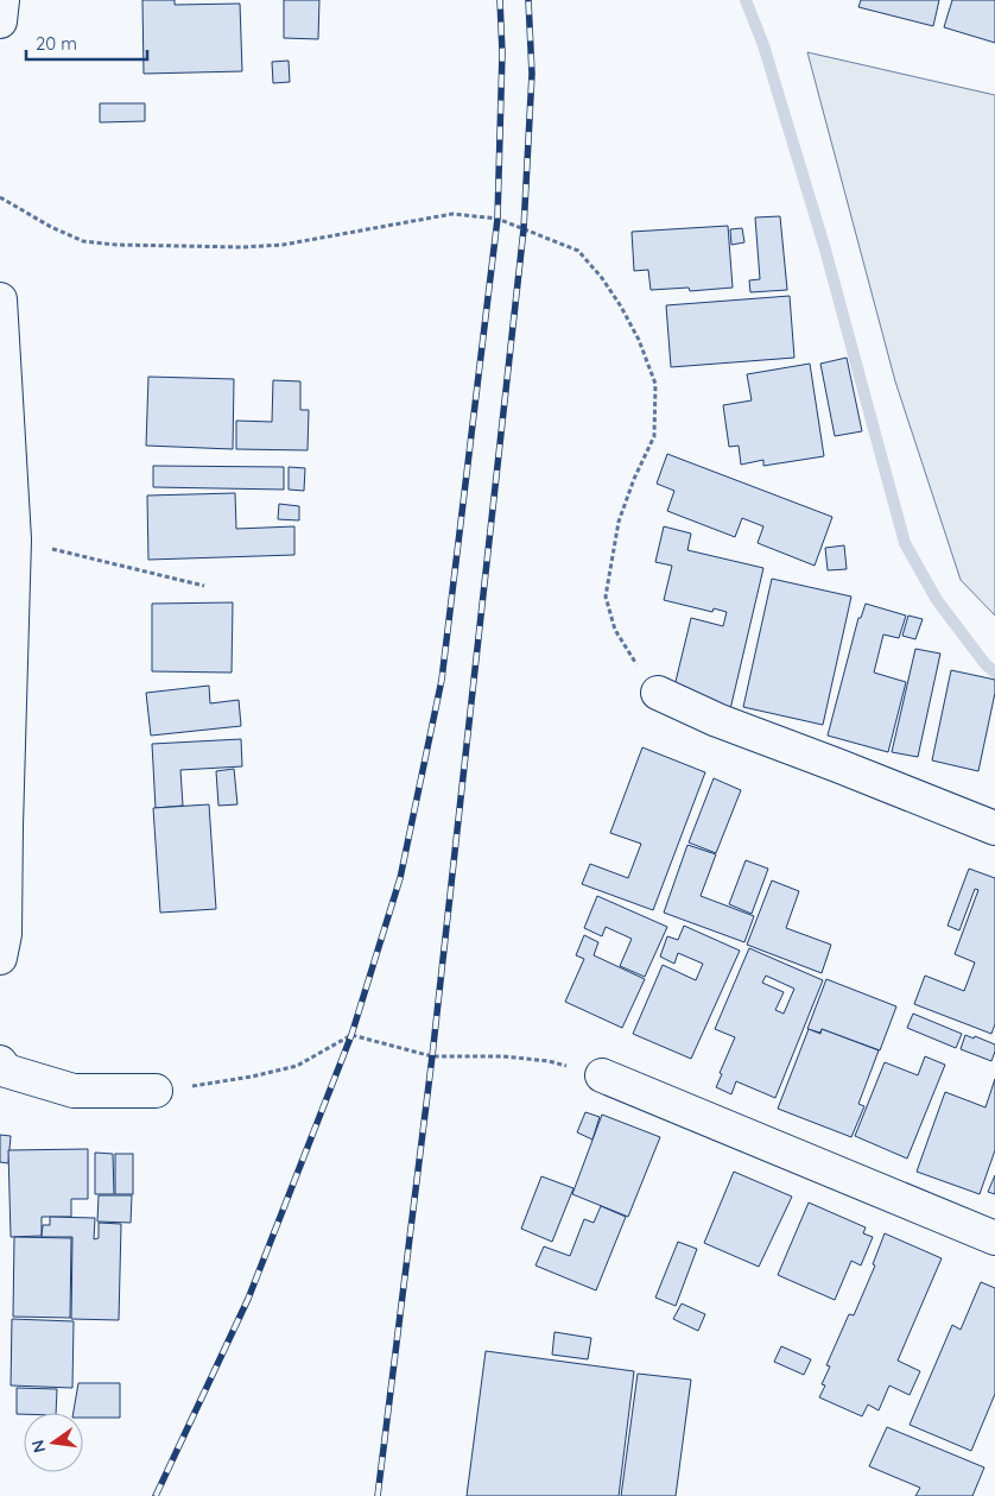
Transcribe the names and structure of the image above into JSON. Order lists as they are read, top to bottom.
{
  "scale_bar": "20 m",
  "north": "left"
}
